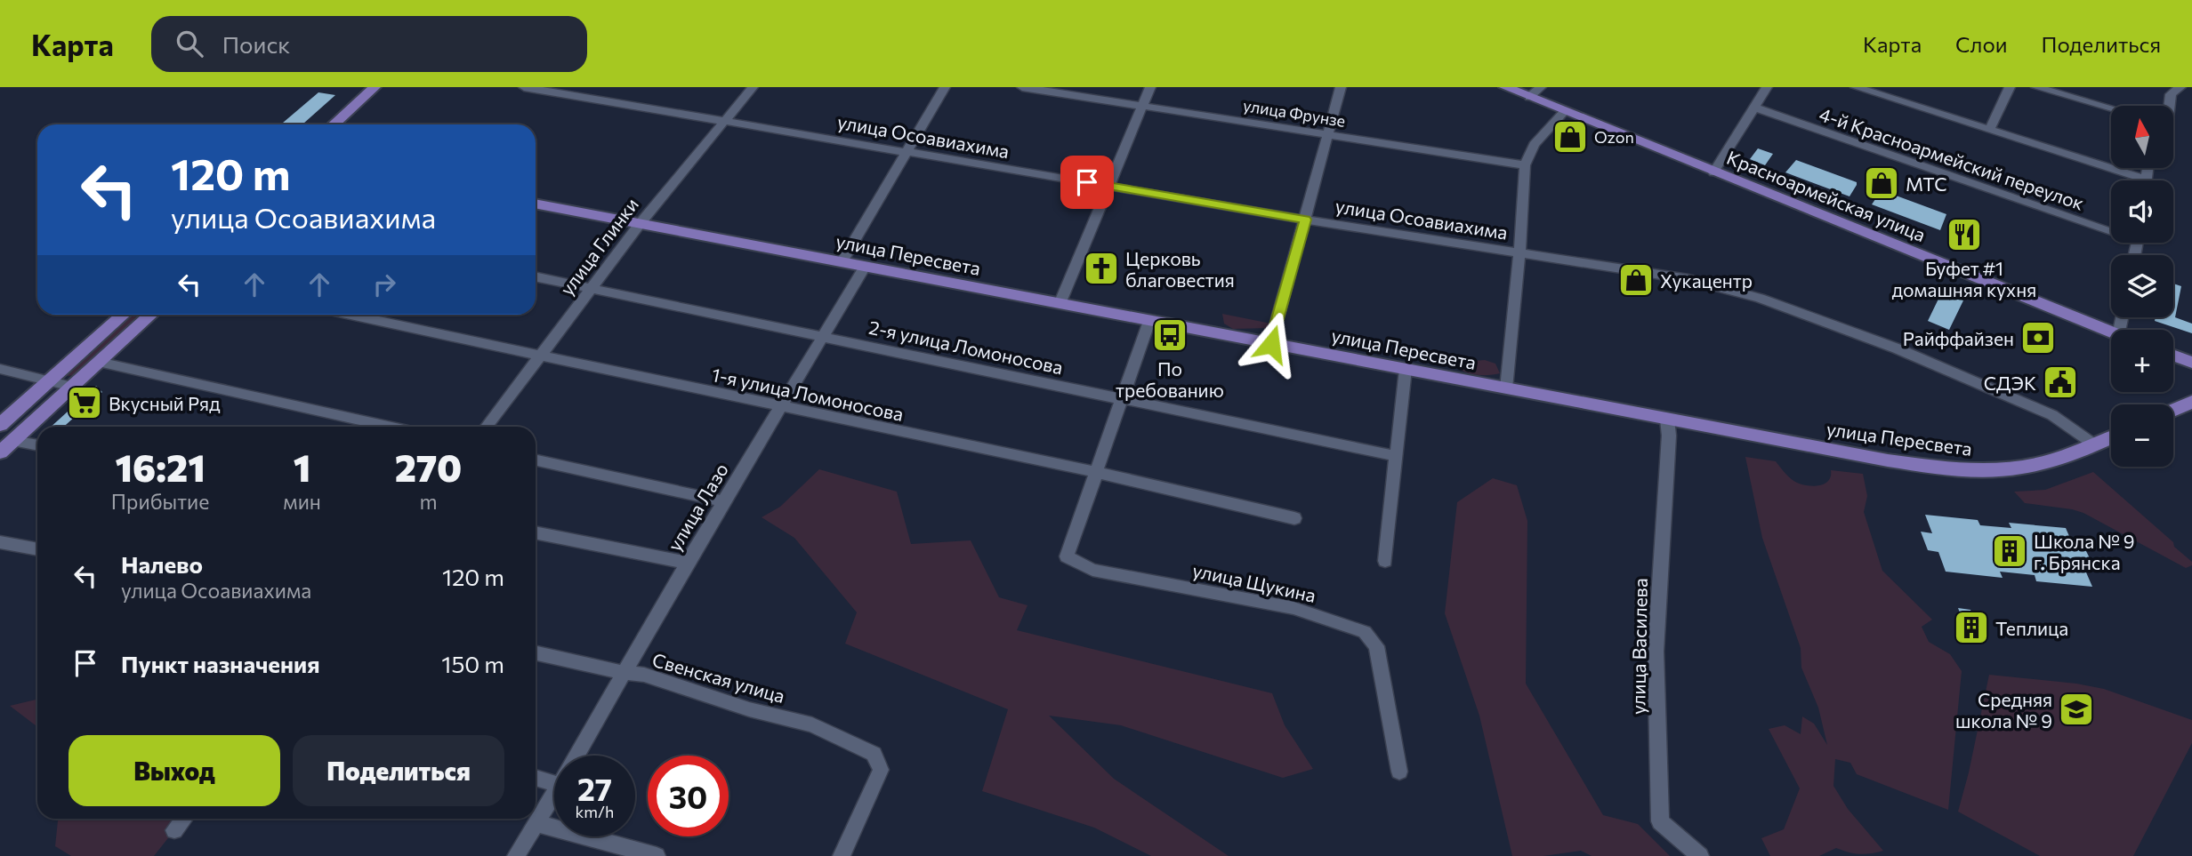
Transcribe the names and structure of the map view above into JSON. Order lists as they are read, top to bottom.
{
  "streets": {
    "main road": ["Красноармейская улица", "улица Пересвета"],
    "street": [
      "улица Фрунзе",
      "улица Осоавиахима",
      "4-й Красноармейский переулок",
      "улица Глинки",
      "2-я улица Ломоносова",
      "1-я улица Ломоносова",
      "улица Лазо",
      "улица Щукина",
      "улица Василева",
      "Свенская улица"
    ]
  },
  "crossings": [
    ["улица Осоавиахима", "улица Глинки"],
    ["улица Осоавиахима", "улица Пересвета"],
    ["улица Глинки", "улица Пересвета"],
    ["улица Глинки", "2-я улица Ломоносова"],
    ["улица Глинки", "1-я улица Ломоносова"],
    ["улица Пересвета", "улица Лазо"],
    ["улица Пересвета", "улица Василева"],
    ["2-я улица Ломоносова", "улица Лазо"],
    ["1-я улица Ломоносова", "улица Лазо"],
    ["1-я улица Ломоносова", "улица Щукина"],
    ["улица Лазо", "Свенская улица"]
  ],
  "places": {
    "shop": ["Ozon", "МТС", "Хукацентр"],
    "restaurant": ["Буфет #1 домашняя кухня"],
    "church": ["Церковь благовестия"],
    "bus stop": ["По требованию"],
    "bank": ["Райффайзен"],
    "public building": ["СДЭК"],
    "supermarket": ["Вкусный Ряд"],
    "building": ["Школа № 9 г. Брянска", "Теплица"],
    "school or university": ["Средняя школа № 9"]
  },
  "north": "top",
  "page": {
    "header": "Карта",
    "search": "Поиск",
    "nav": ["Карта", "Слои", "Поделиться"],
    "map_buttons": ["+", "−"],
    "turn": ["120 m", "улица Осоавиахима"],
    "eta": [
      "16:21",
      "Прибытие",
      "1",
      "мин",
      "270",
      "m"
    ],
    "list": [
      {
        "name": "Налево",
        "note": "улица Осоавиахима",
        "value": "120 m"
      },
      {
        "name": "Пункт назначения",
        "value": "150 m"
      }
    ],
    "buttons": ["Выход", "Поделиться"],
    "speed": "27 km/h",
    "limit": "30"
  }
}
